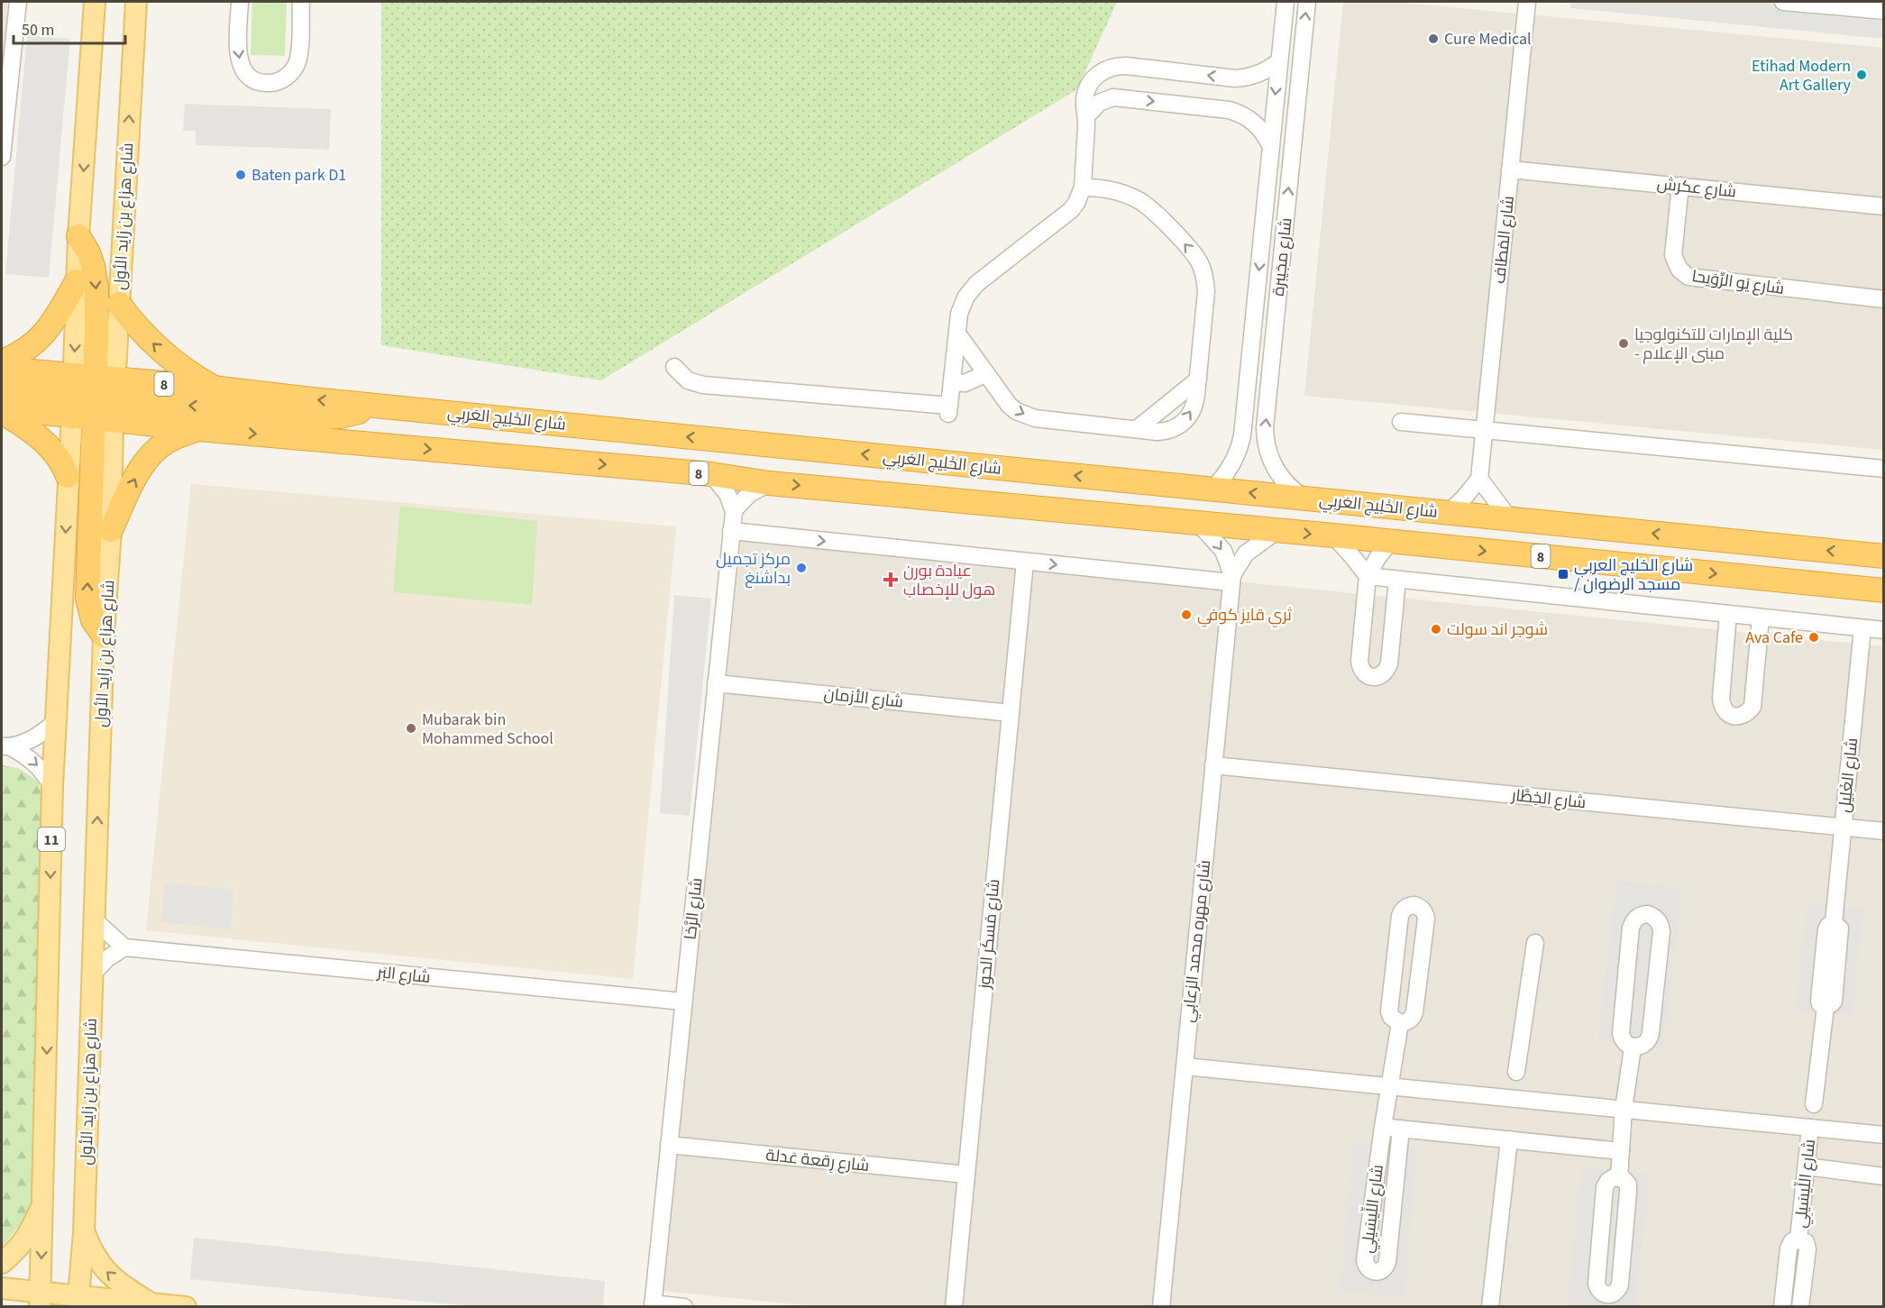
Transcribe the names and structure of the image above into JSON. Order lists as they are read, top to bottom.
{
  "streets": {
    "highway": ["8", "شارع الخَلِيج العَربِي"],
    "main road": ["شارع هزاع بن زايد الأول", "11"],
    "street": [
      "شارع عكرش",
      "شارع المَطاف",
      "شارع مجَيبرة",
      "شارع يَو الرِّوَيحا",
      "شارع الأزمان",
      "شارع الغَلِيل",
      "شارع الخِطَّار",
      "شارع الرَّخا",
      "شارع مَسكَر الحوز",
      "شارع مهره محمد الزعابي",
      "شارع البَر",
      "شارع رِقعة عَدلة",
      "شارع اللِّيسَيلِي"
    ]
  },
  "crossings": [
    ["شارع عكرش", "شارع المَطاف"],
    ["شارع عكرش", "شارع يَو الرِّوَيحا"],
    ["شارع هزاع بن زايد الأول", "شارع الخَلِيج العَربِي"],
    ["شارع مجَيبرة", "شارع الخَلِيج العَربِي"],
    ["شارع الخَلِيج العَربِي", "شارع مهره محمد الزعابي"],
    ["شارع الأزمان", "شارع الرَّخا"],
    ["شارع الأزمان", "شارع مَسكَر الحوز"],
    ["شارع الغَلِيل", "شارع الخِطَّار"],
    ["شارع الخِطَّار", "شارع مهره محمد الزعابي"],
    ["شارع الرَّخا", "شارع البَر"],
    ["شارع الرَّخا", "شارع رِقعة عَدلة"],
    ["شارع مَسكَر الحوز", "شارع رِقعة عَدلة"],
    ["شارع مهره محمد الزعابي", "شارع اللِّيسَيلِي"]
  ],
  "places": {
    "other": [
      "Cure Medical",
      "Etihad Modern Art Gallery",
      "Baten park D1",
      "كلية الإمارات للتكنولوجيا - مبنى الإعلام",
      "مركز تجميل بداشنغ",
      "ثري قايز كوفي",
      "شوجر اند سولت",
      "Ava Cafe",
      "Mubarak bin Mohammed School"
    ],
    "transit": ["شارع الخليج العربي / مسجد الرضوان"],
    "health": ["عيادة بورن هول للإخصاب"]
  },
  "scale_bar": "50 m"
}
